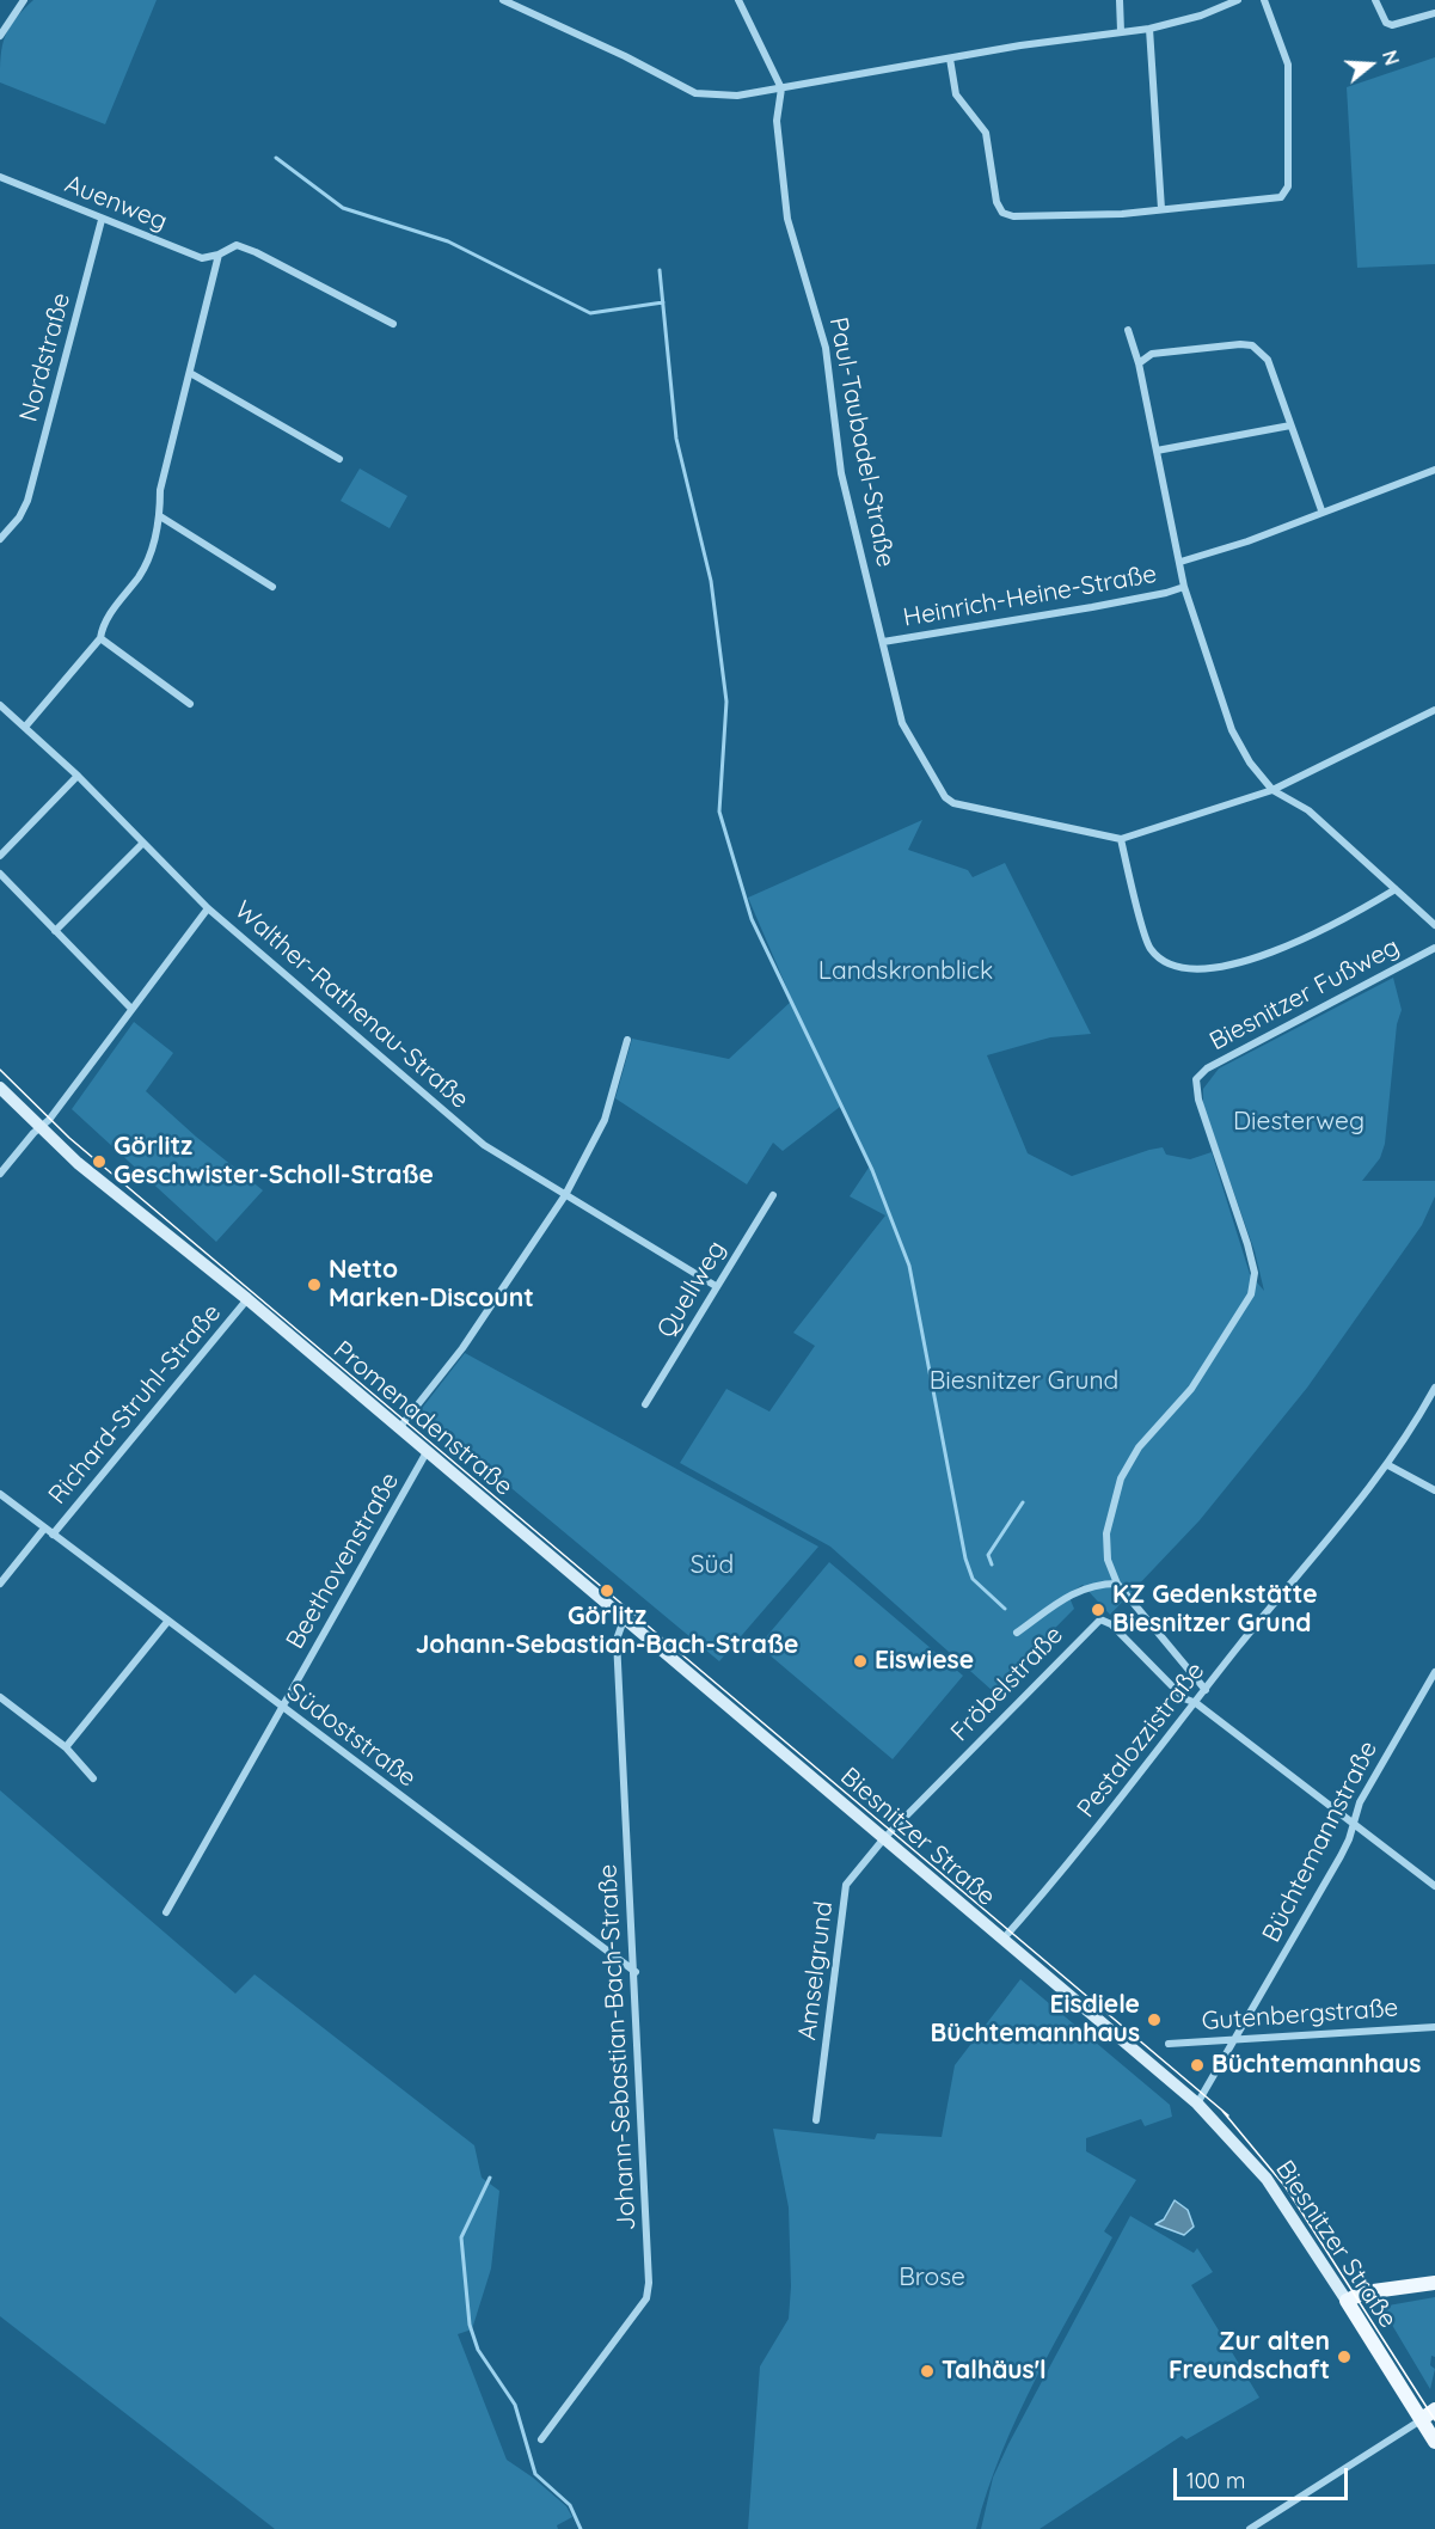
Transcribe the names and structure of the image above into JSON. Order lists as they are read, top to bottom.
{
  "streets": {
    "main road": ["Promenadenstraße", "Biesnitzer Straße"],
    "street": [
      "Auenweg",
      "Nordstraße",
      "Paul-Taubadel-Straße",
      "Heinrich-Heine-Straße",
      "Biesnitzer Fußweg",
      "Walther-Rathenau-Straße",
      "Quellweg",
      "Richard-Struhl-Straße",
      "Beethovenstraße",
      "Fröbelstraße",
      "Südoststraße",
      "Pestalozzistraße",
      "Büchtemannstraße",
      "Amselgrund",
      "Gutenbergstraße",
      "Johann-Sebastian-Bach-Straße"
    ]
  },
  "crossings": [
    ["Auenweg", "Nordstraße"],
    ["Paul-Taubadel-Straße", "Heinrich-Heine-Straße"],
    ["Walther-Rathenau-Straße", "Quellweg"],
    ["Richard-Struhl-Straße", "Promenadenstraße"],
    ["Richard-Struhl-Straße", "Südoststraße"],
    ["Promenadenstraße", "Beethovenstraße"],
    ["Promenadenstraße", "Biesnitzer Straße"],
    ["Promenadenstraße", "Johann-Sebastian-Bach-Straße"],
    ["Beethovenstraße", "Südoststraße"],
    ["Fröbelstraße", "Pestalozzistraße"],
    ["Fröbelstraße", "Biesnitzer Straße"],
    ["Fröbelstraße", "Amselgrund"],
    ["Südoststraße", "Johann-Sebastian-Bach-Straße"],
    ["Pestalozzistraße", "Biesnitzer Straße"],
    ["Biesnitzer Straße", "Büchtemannstraße"],
    ["Biesnitzer Straße", "Amselgrund"],
    ["Büchtemannstraße", "Gutenbergstraße"]
  ],
  "parks": [
    "Landskronblick",
    "Diesterweg",
    "Biesnitzer Grund",
    "Süd",
    "Brose"
  ],
  "places": [
    "Görlitz Geschwister-Scholl-Straße",
    "Netto Marken-Discount",
    "Görlitz Johann-Sebastian-Bach-Straße",
    "KZ Gedenkstätte Biesnitzer Grund",
    "Eiswiese",
    "Eisdiele Büchtemannhaus",
    "Büchtemannhaus",
    "Zur alten Freundschaft",
    "Talhäus'l"
  ],
  "scale_bar": "100 m",
  "north": "right"
}
